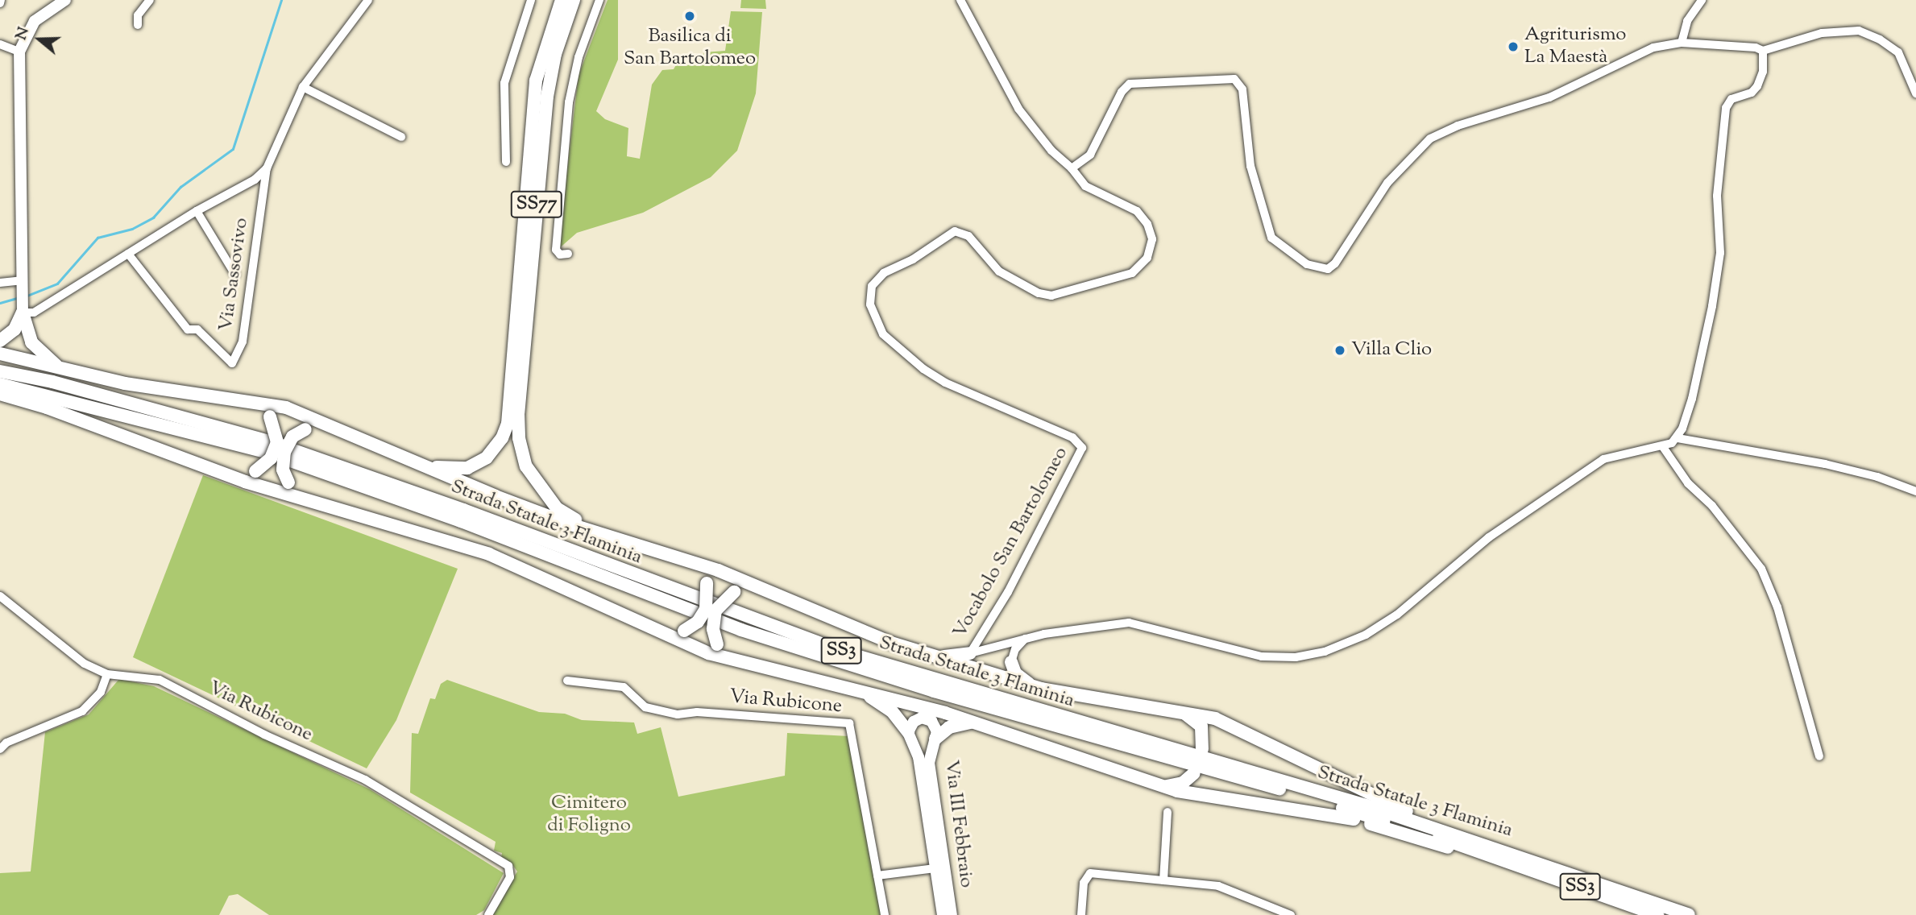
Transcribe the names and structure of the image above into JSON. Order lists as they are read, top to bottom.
{
  "streets": {
    "highway": ["SS77", "Strada Statale 3 Flaminia", "SS3"],
    "main road": ["Via III Febbraio"],
    "street": ["Via Sassovivo", "Vocabolo San Bartolomeo", "Via Rubicone"]
  },
  "parks": ["Cimitero di Foligno"],
  "places": ["Basilica di San Bartolomeo", "Agriturismo La Maestà", "Villa Clio"],
  "north": "left"
}
